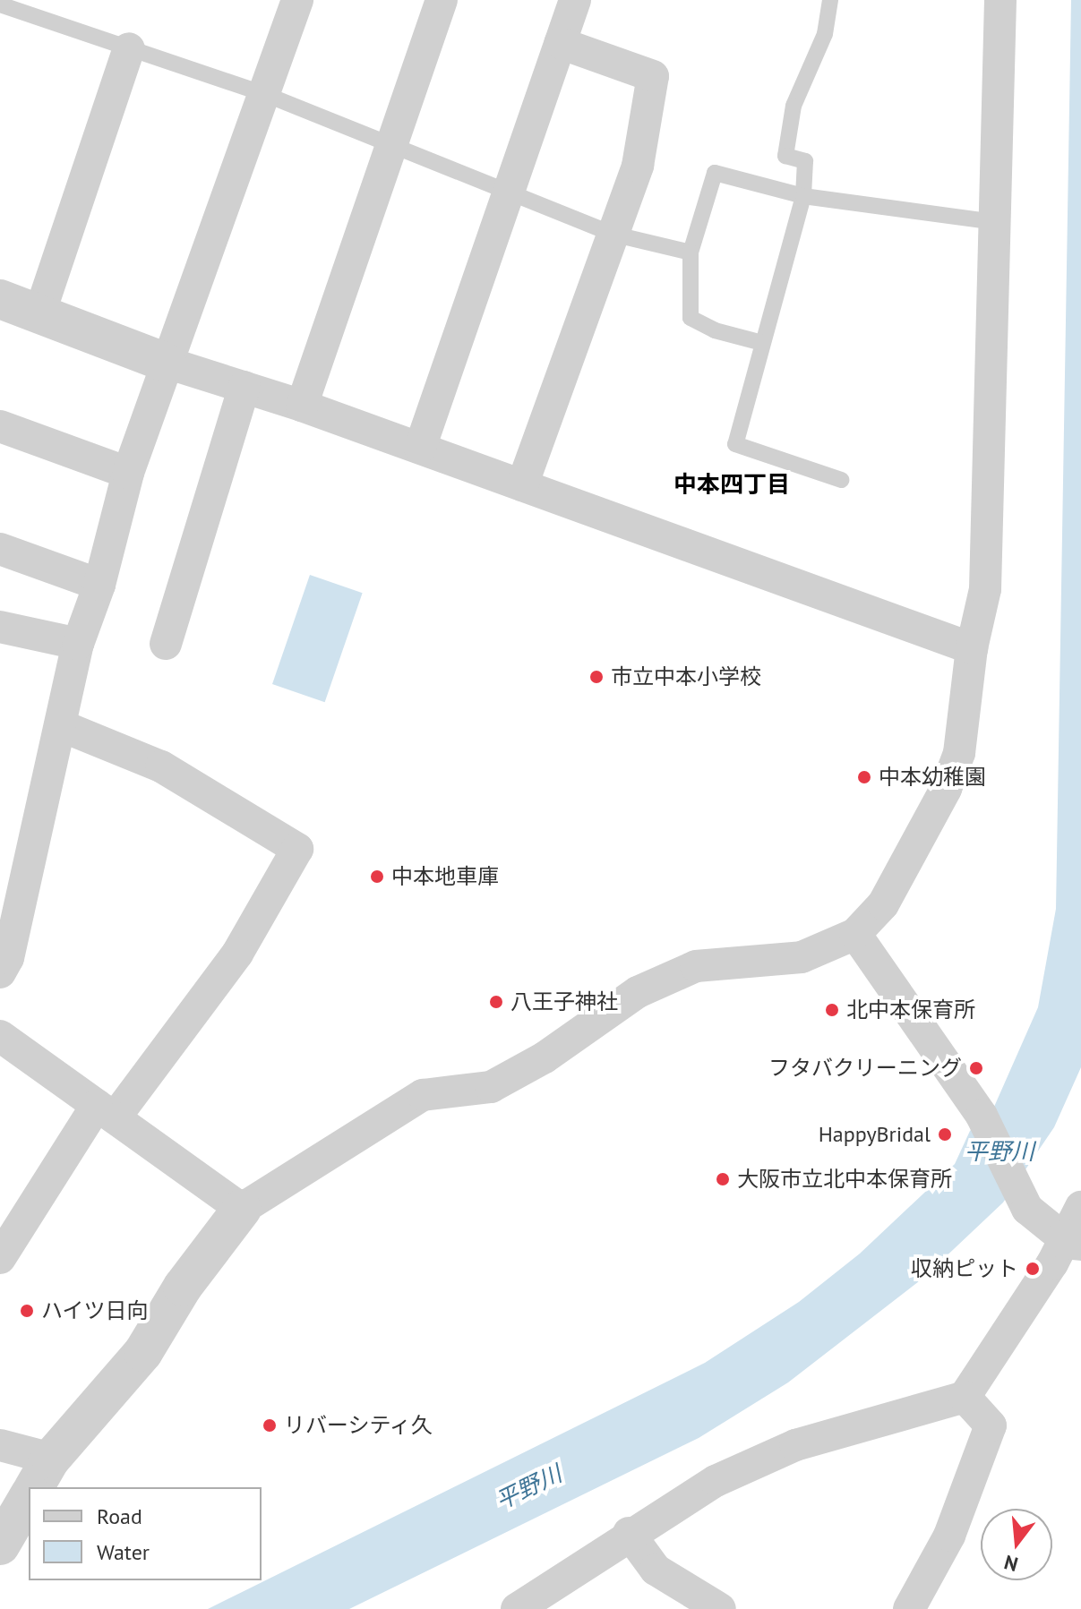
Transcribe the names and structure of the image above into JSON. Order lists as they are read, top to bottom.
{
  "districts": ["中本四丁目"],
  "water": ["平野川"],
  "places": [
    "市立中本小学校",
    "中本幼稚園",
    "中本地車庫",
    "八王子神社",
    "北中本保育所",
    "フタバクリーニング",
    "HappyBridal",
    "大阪市立北中本保育所",
    "収納ピット",
    "ハイツ日向",
    "リバーシティ久"
  ],
  "legend": ["Road", "Water"],
  "north": "bottom"
}
